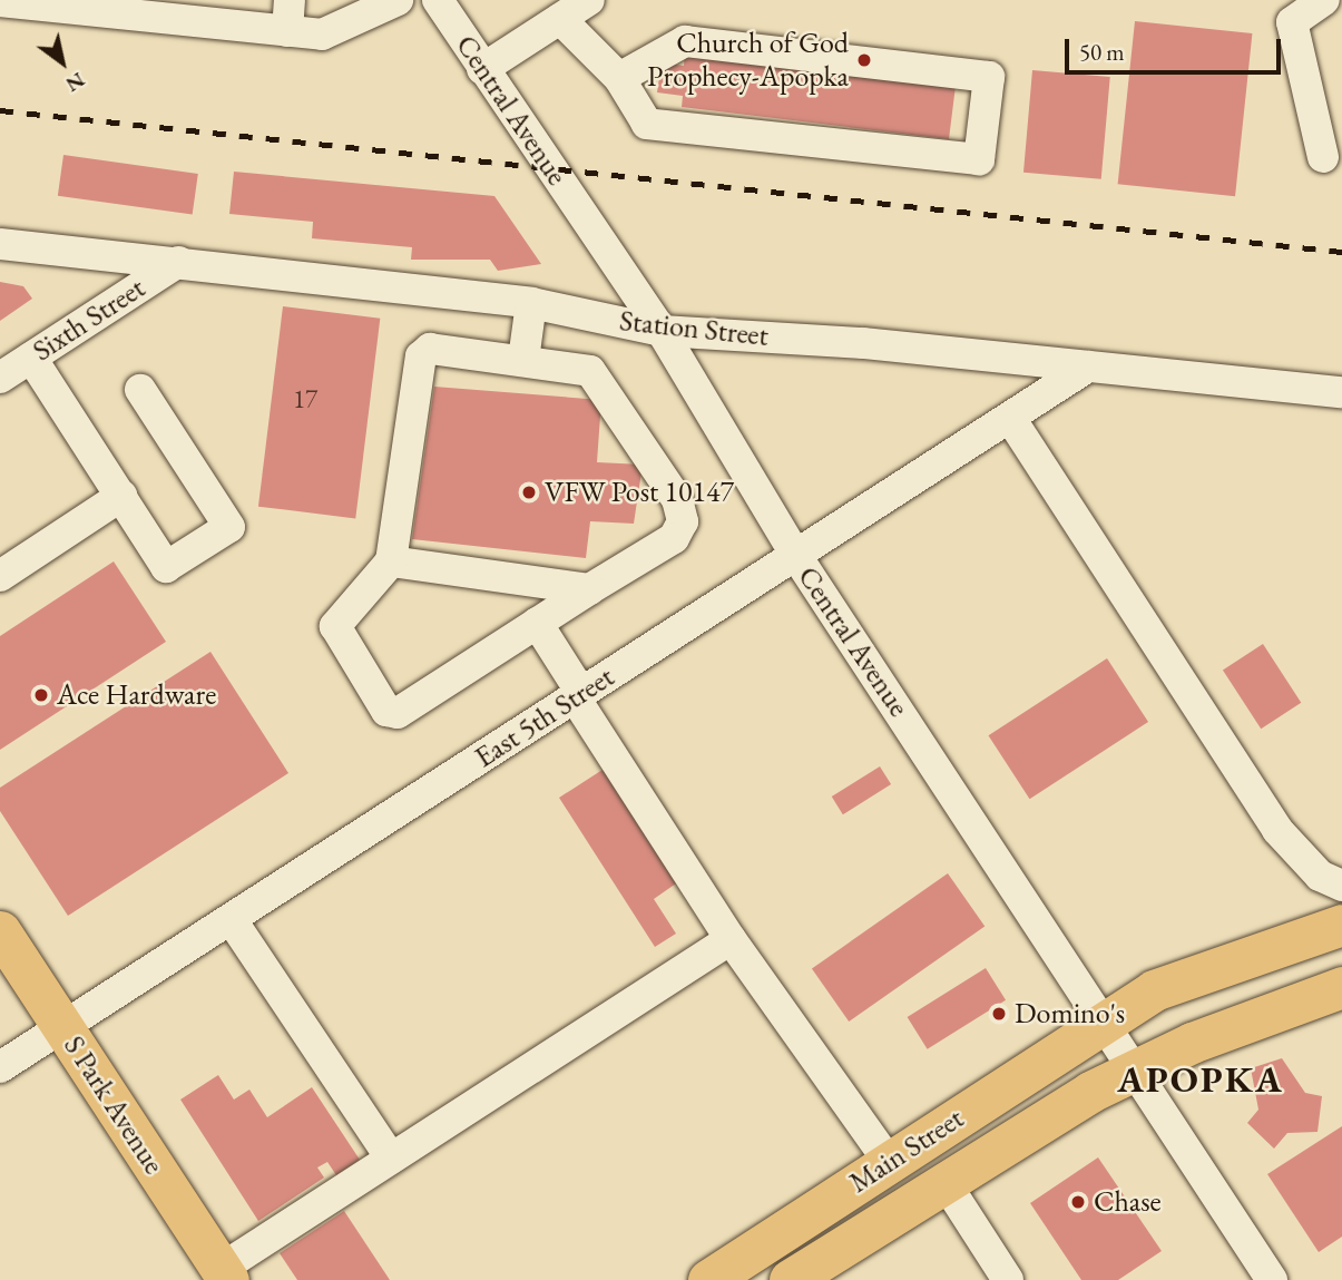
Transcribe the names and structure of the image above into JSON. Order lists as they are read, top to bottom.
{
  "streets": {
    "main road": ["S Park Avenue", "Main Street"],
    "street": [
      "Central Avenue",
      "Sixth Street",
      "Station Street",
      "East 5th Street"
    ]
  },
  "crossings": [
    ["Central Avenue", "Station Street"],
    ["Central Avenue", "East 5th Street"],
    ["Central Avenue", "Main Street"],
    ["Sixth Street", "Station Street"],
    ["Station Street", "East 5th Street"],
    ["East 5th Street", "S Park Avenue"]
  ],
  "districts": ["APOPKA"],
  "places": [
    "Church of God Prophecy-Apopka",
    "VFW Post 10147",
    "Ace Hardware",
    "Domino's",
    "Chase"
  ],
  "house_numbers": ["17"],
  "scale_bar": "50 m",
  "north": "bottom right"
}
